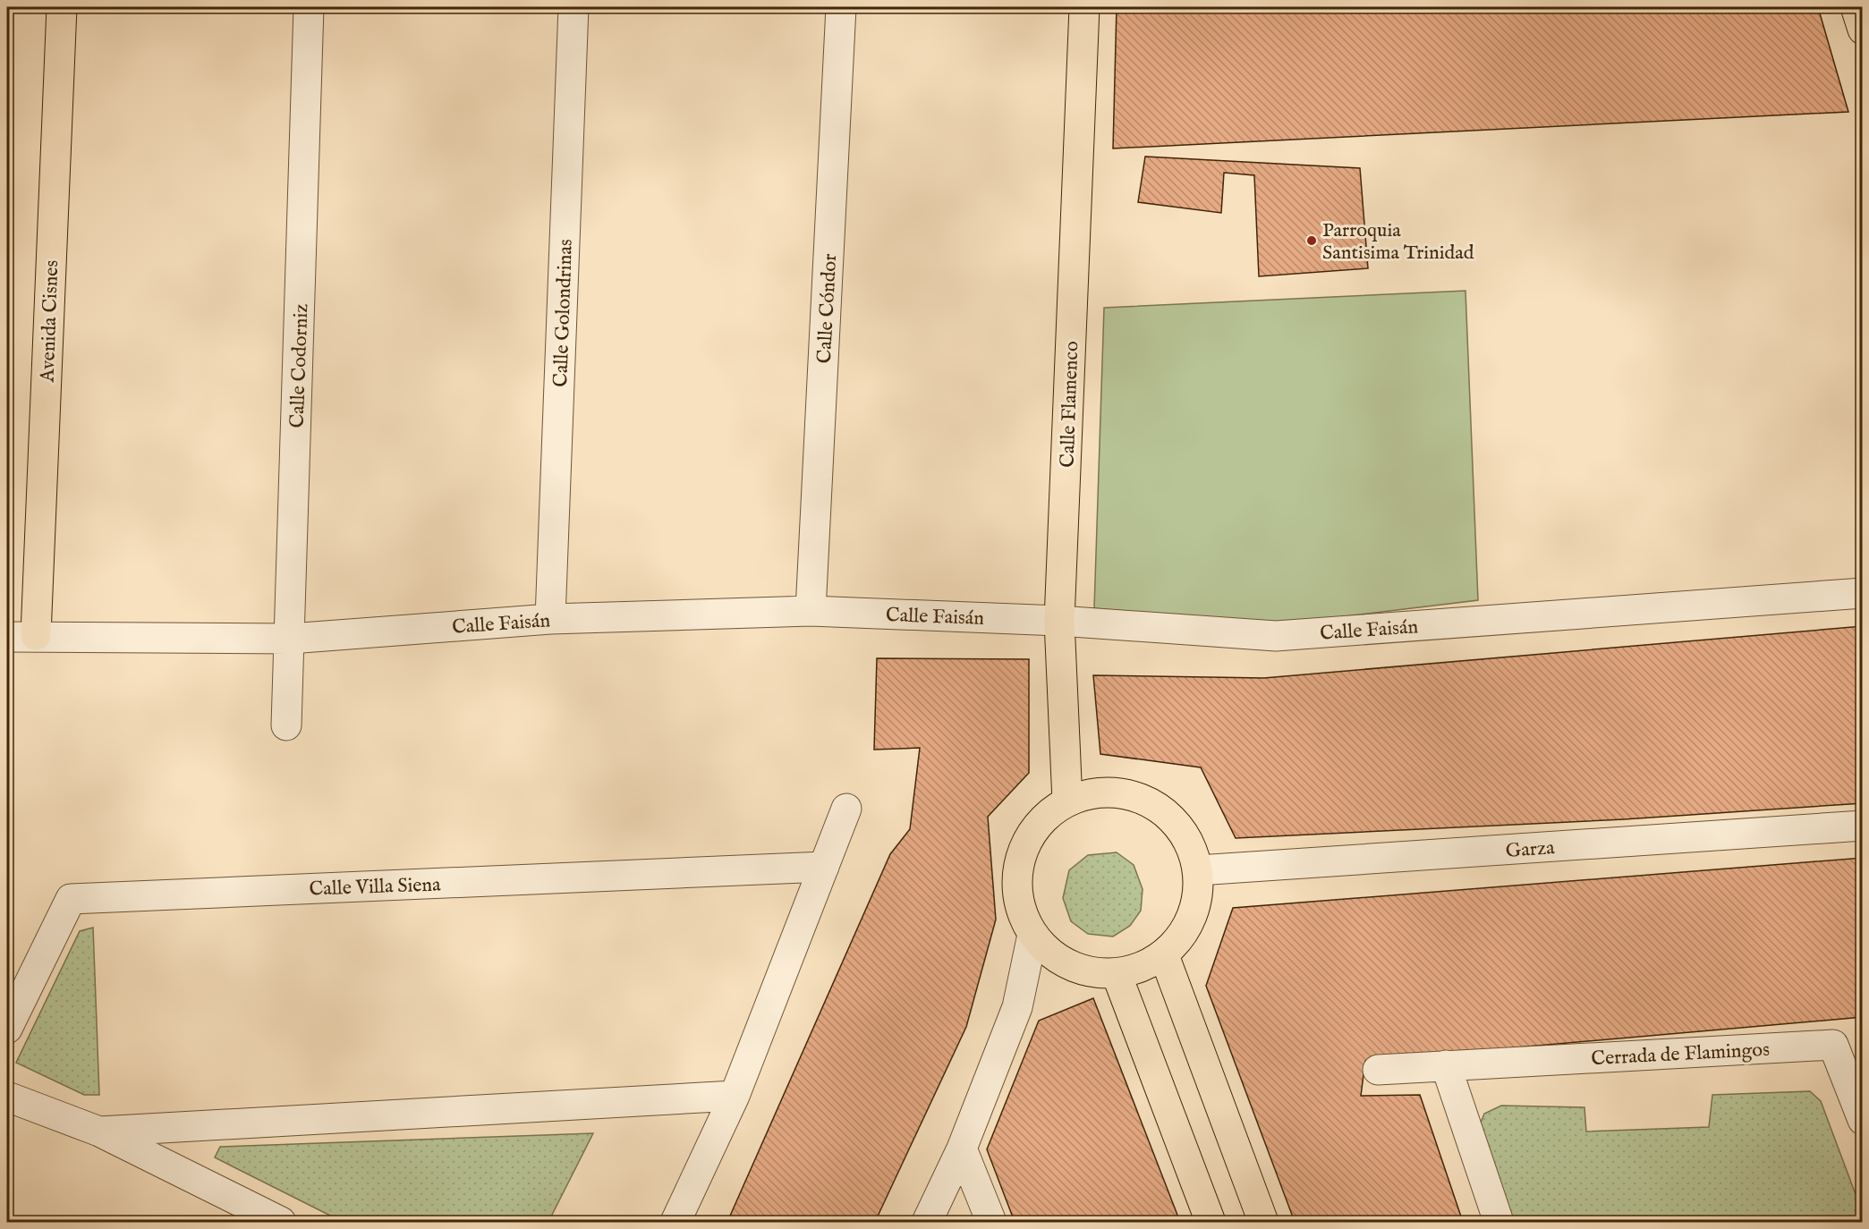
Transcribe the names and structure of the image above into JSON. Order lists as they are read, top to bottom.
{
  "streets": {
    "main road": ["Avenida Cisnes", "Calle Flamenco"],
    "street": [
      "Calle Cóndor",
      "Calle Golondrinas",
      "Calle Codorniz",
      "Calle Faisán",
      "Garza",
      "Calle Villa Siena",
      "Cerrada de Flamingos"
    ]
  },
  "crossings": [
    ["Calle Cóndor", "Calle Faisán"],
    ["Calle Golondrinas", "Calle Faisán"],
    ["Avenida Cisnes", "Calle Faisán"],
    ["Calle Codorniz", "Calle Faisán"],
    ["Calle Flamenco", "Calle Faisán"],
    ["Calle Flamenco", "Garza"]
  ],
  "places": ["Parroquia Santisima Trinidad"]
}
